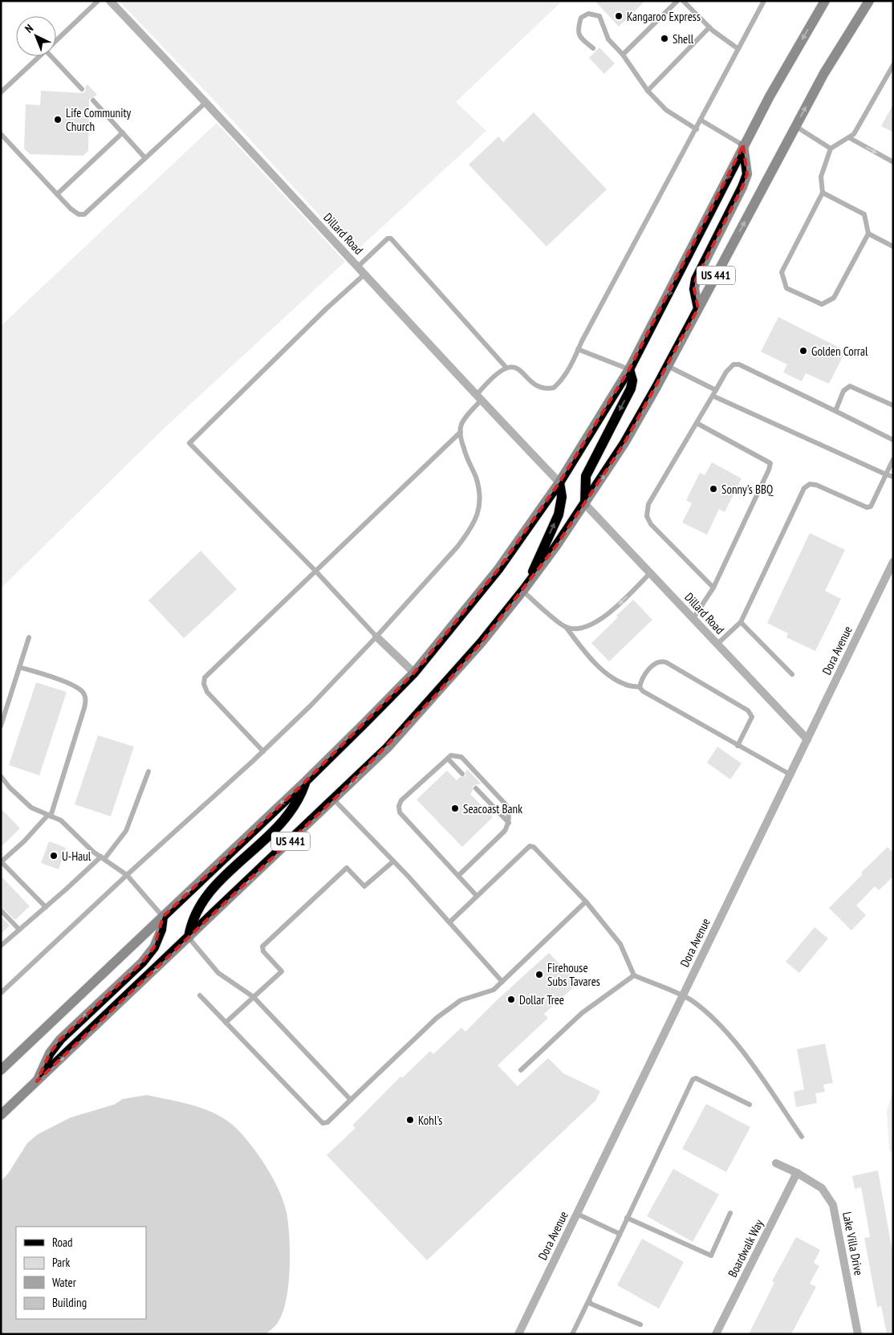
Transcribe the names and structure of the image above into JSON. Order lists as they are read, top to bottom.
{
  "streets": {
    "main road": ["US 441"],
    "street": [
      "Dillard Road",
      "Dora Avenue",
      "Lake Villa Drive",
      "Boardwalk Way"
    ]
  },
  "crossings": [
    ["Dillard Road", "US 441"],
    ["Dillard Road", "Dora Avenue"],
    ["Lake Villa Drive", "Boardwalk Way"]
  ],
  "places": [
    "Kangaroo Express",
    "Shell",
    "Life Community Church",
    "Golden Corral",
    "Sonny's BBQ",
    "Seacoast Bank",
    "U-Haul",
    "Firehouse Subs Tavares",
    "Dollar Tree",
    "Kohl's"
  ],
  "legend": [
    "Road",
    "Park",
    "Water",
    "Building"
  ],
  "north": "top left"
}
